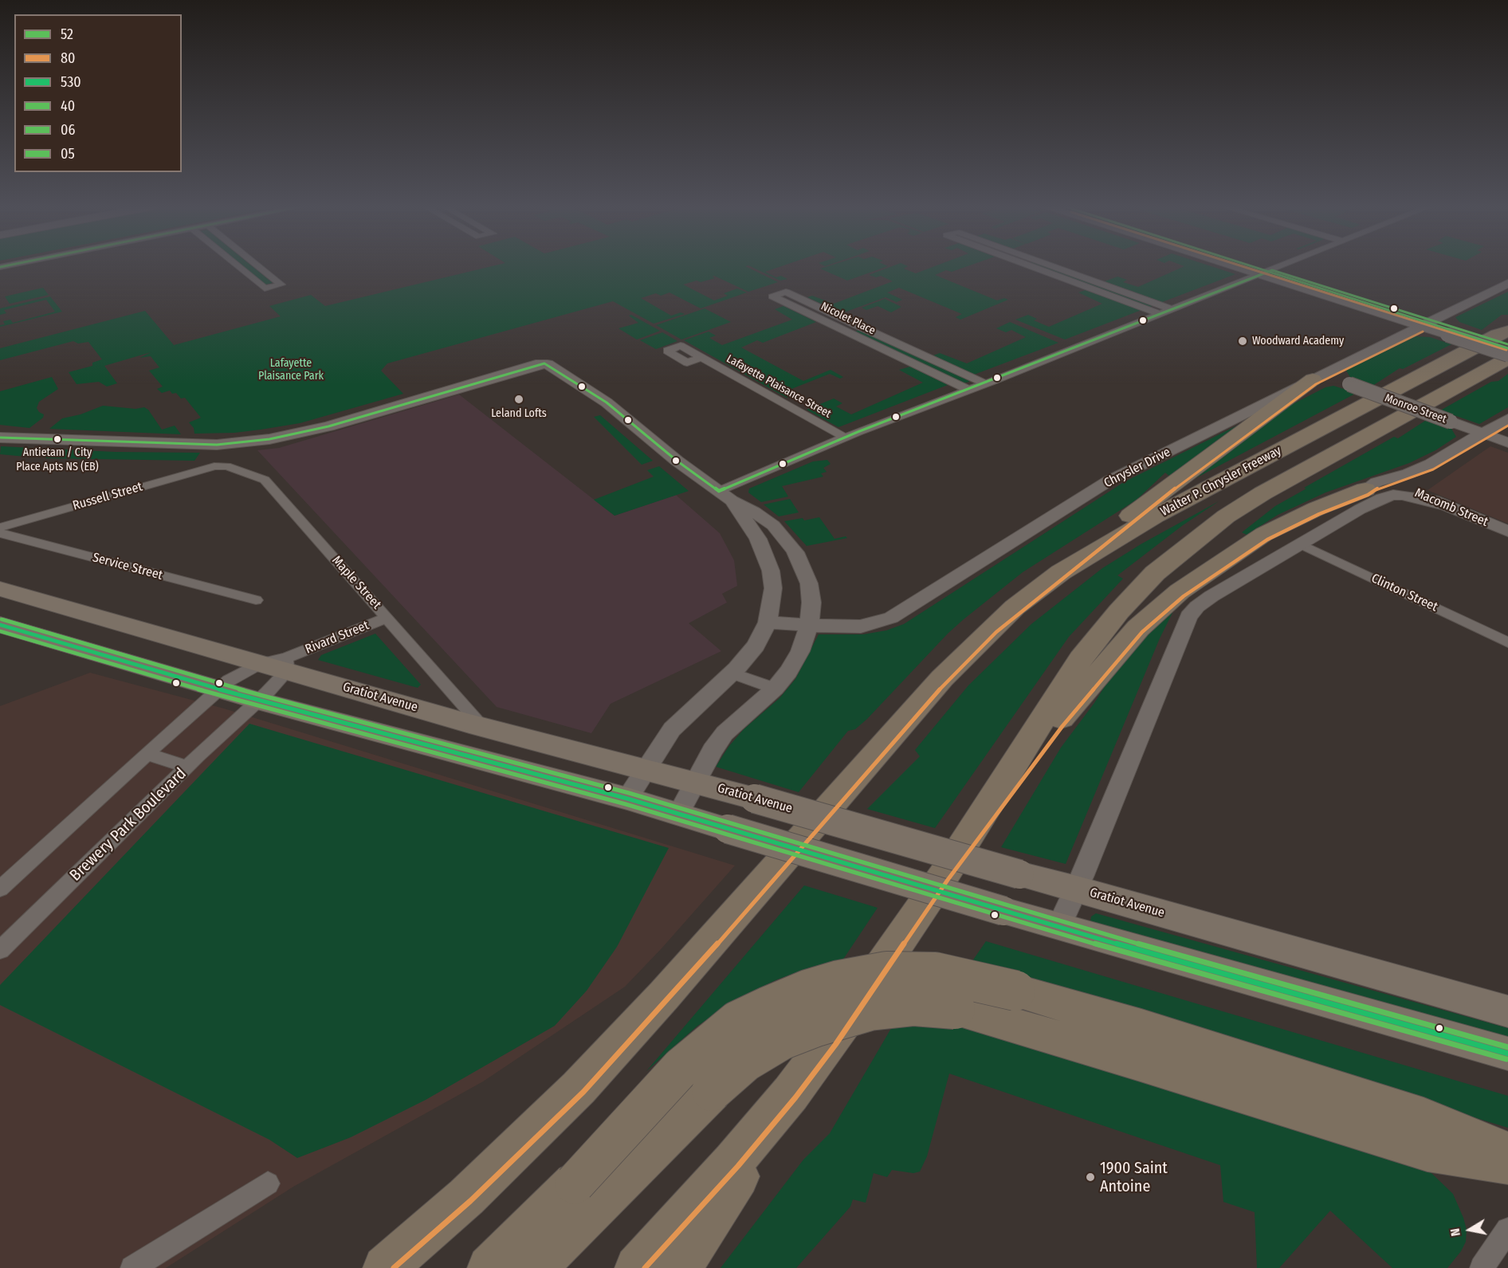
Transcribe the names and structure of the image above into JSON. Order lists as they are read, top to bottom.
{
  "streets": {
    "highway": ["Walter P. Chrysler Freeway"],
    "main road": ["Gratiot Avenue"],
    "street": [
      "Nicolet Place",
      "Lafayette Plaisance Street",
      "Monroe Street",
      "Chrysler Drive",
      "Russell Street",
      "Macomb Street",
      "Service Street",
      "Maple Street",
      "Clinton Street",
      "Rivard Street",
      "Brewery Park Boulevard"
    ]
  },
  "crossings": [
    ["Monroe Street", "Chrysler Drive"],
    ["Russell Street", "Maple Street"],
    ["Maple Street", "Rivard Street"],
    ["Maple Street", "Gratiot Avenue"],
    ["Rivard Street", "Gratiot Avenue"],
    ["Rivard Street", "Brewery Park Boulevard"]
  ],
  "parks": ["Lafayette Plaisance Park"],
  "places": [
    "Woodward Academy",
    "Leland Lofts",
    "Antietam / City Place Apts NS (EB)",
    "1900 Saint Antoine"
  ],
  "lines": [
    "transit line 52",
    "transit line 80",
    "transit line 05",
    "transit line 06",
    "transit line 530",
    "transit line 40"
  ],
  "legend": [
    "52",
    "80",
    "530",
    "40",
    "06",
    "05"
  ],
  "north": "left"
}
